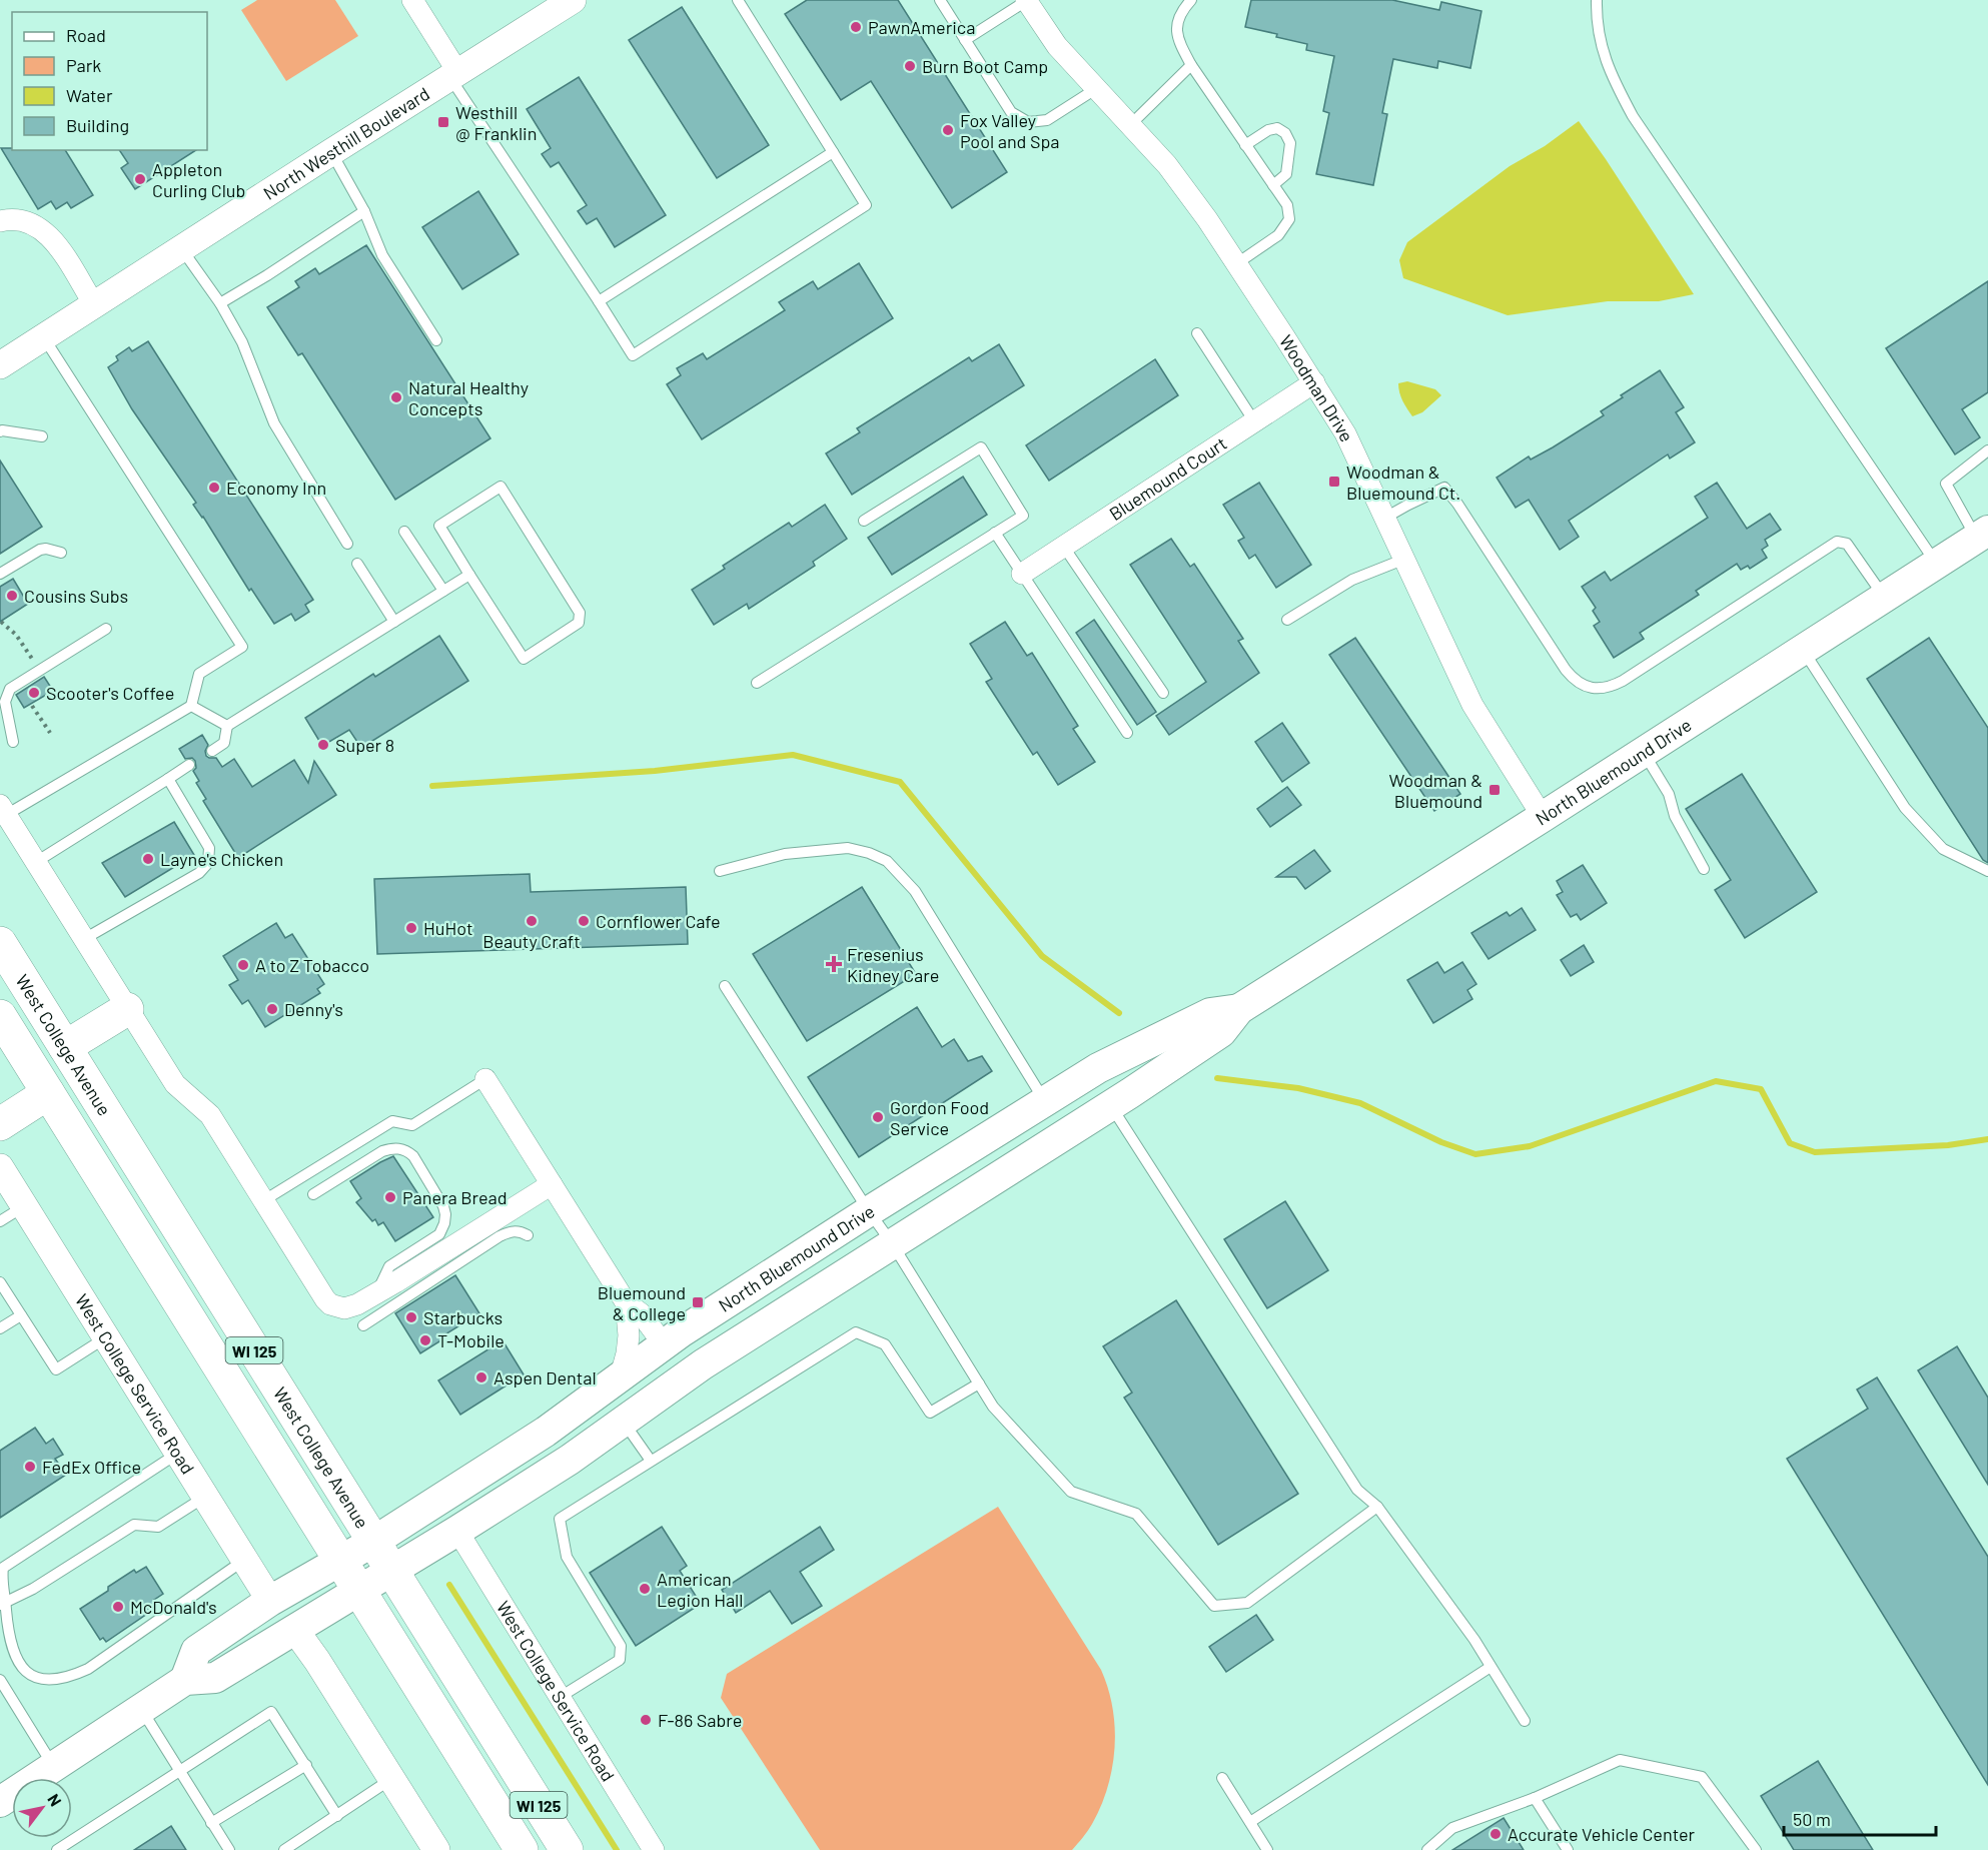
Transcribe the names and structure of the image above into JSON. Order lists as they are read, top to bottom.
{
  "streets": {
    "main road": ["North Bluemound Drive", "West College Avenue", "WI 125"],
    "street": [
      "North Westhill Boulevard",
      "Woodman Drive",
      "Bluemound Court",
      "West College Service Road"
    ]
  },
  "crossings": [
    ["Woodman Drive", "Bluemound Court"],
    ["Woodman Drive", "North Bluemound Drive"],
    ["North Bluemound Drive", "West College Avenue"],
    ["North Bluemound Drive", "West College Service Road"]
  ],
  "places": {
    "other": [
      "PawnAmerica",
      "Burn Boot Camp",
      "Fox Valley Pool and Spa",
      "Appleton Curling Club",
      "Natural Healthy Concepts",
      "Economy Inn",
      "Cousins Subs",
      "Scooter's Coffee",
      "Super 8",
      "Layne's Chicken",
      "Beauty Craft",
      "Cornflower Cafe",
      "HuHot",
      "A to Z Tobacco",
      "Denny's",
      "Gordon Food Service",
      "Panera Bread",
      "Starbucks",
      "T-Mobile",
      "Aspen Dental",
      "FedEx Office",
      "American Legion Hall",
      "McDonald's",
      "F-86 Sabre",
      "Accurate Vehicle Center"
    ],
    "transit": [
      "Westhill @ Franklin",
      "Woodman & Bluemound Ct.",
      "Woodman & Bluemound",
      "Bluemound & College"
    ],
    "health": ["Fresenius Kidney Care"]
  },
  "legend": [
    "Road",
    "Park",
    "Water",
    "Building"
  ],
  "scale_bar": "50 m",
  "north": "top right"
}
